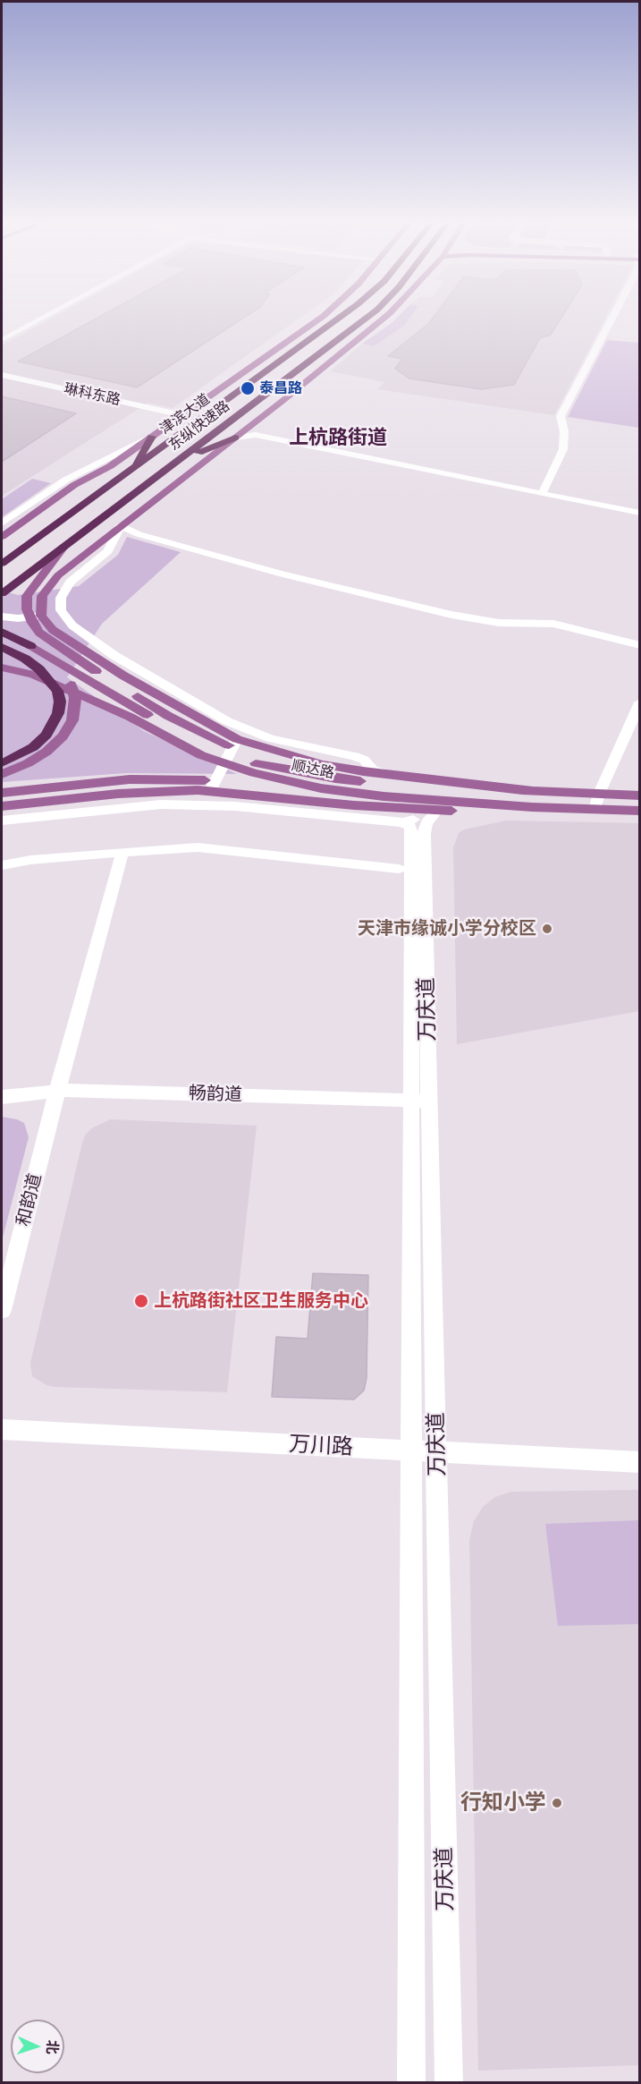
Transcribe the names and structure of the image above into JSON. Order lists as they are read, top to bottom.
{
  "streets": {
    "highway": ["津滨大道", "东纵快速路"],
    "main road": ["顺达路"],
    "street": [
      "琳科东路",
      "万庆道",
      "畅韵道",
      "和韵道",
      "万川路"
    ]
  },
  "crossings": [
    ["顺达路", "万庆道"],
    ["万庆道", "畅韵道"],
    ["万庆道", "万川路"],
    ["畅韵道", "和韵道"]
  ],
  "districts": ["上杭路街道"],
  "places": [
    "泰昌路",
    "天津市缘诚小学分校区",
    "上杭路街社区卫生服务中心",
    "行知小学"
  ],
  "north": "right"
}
